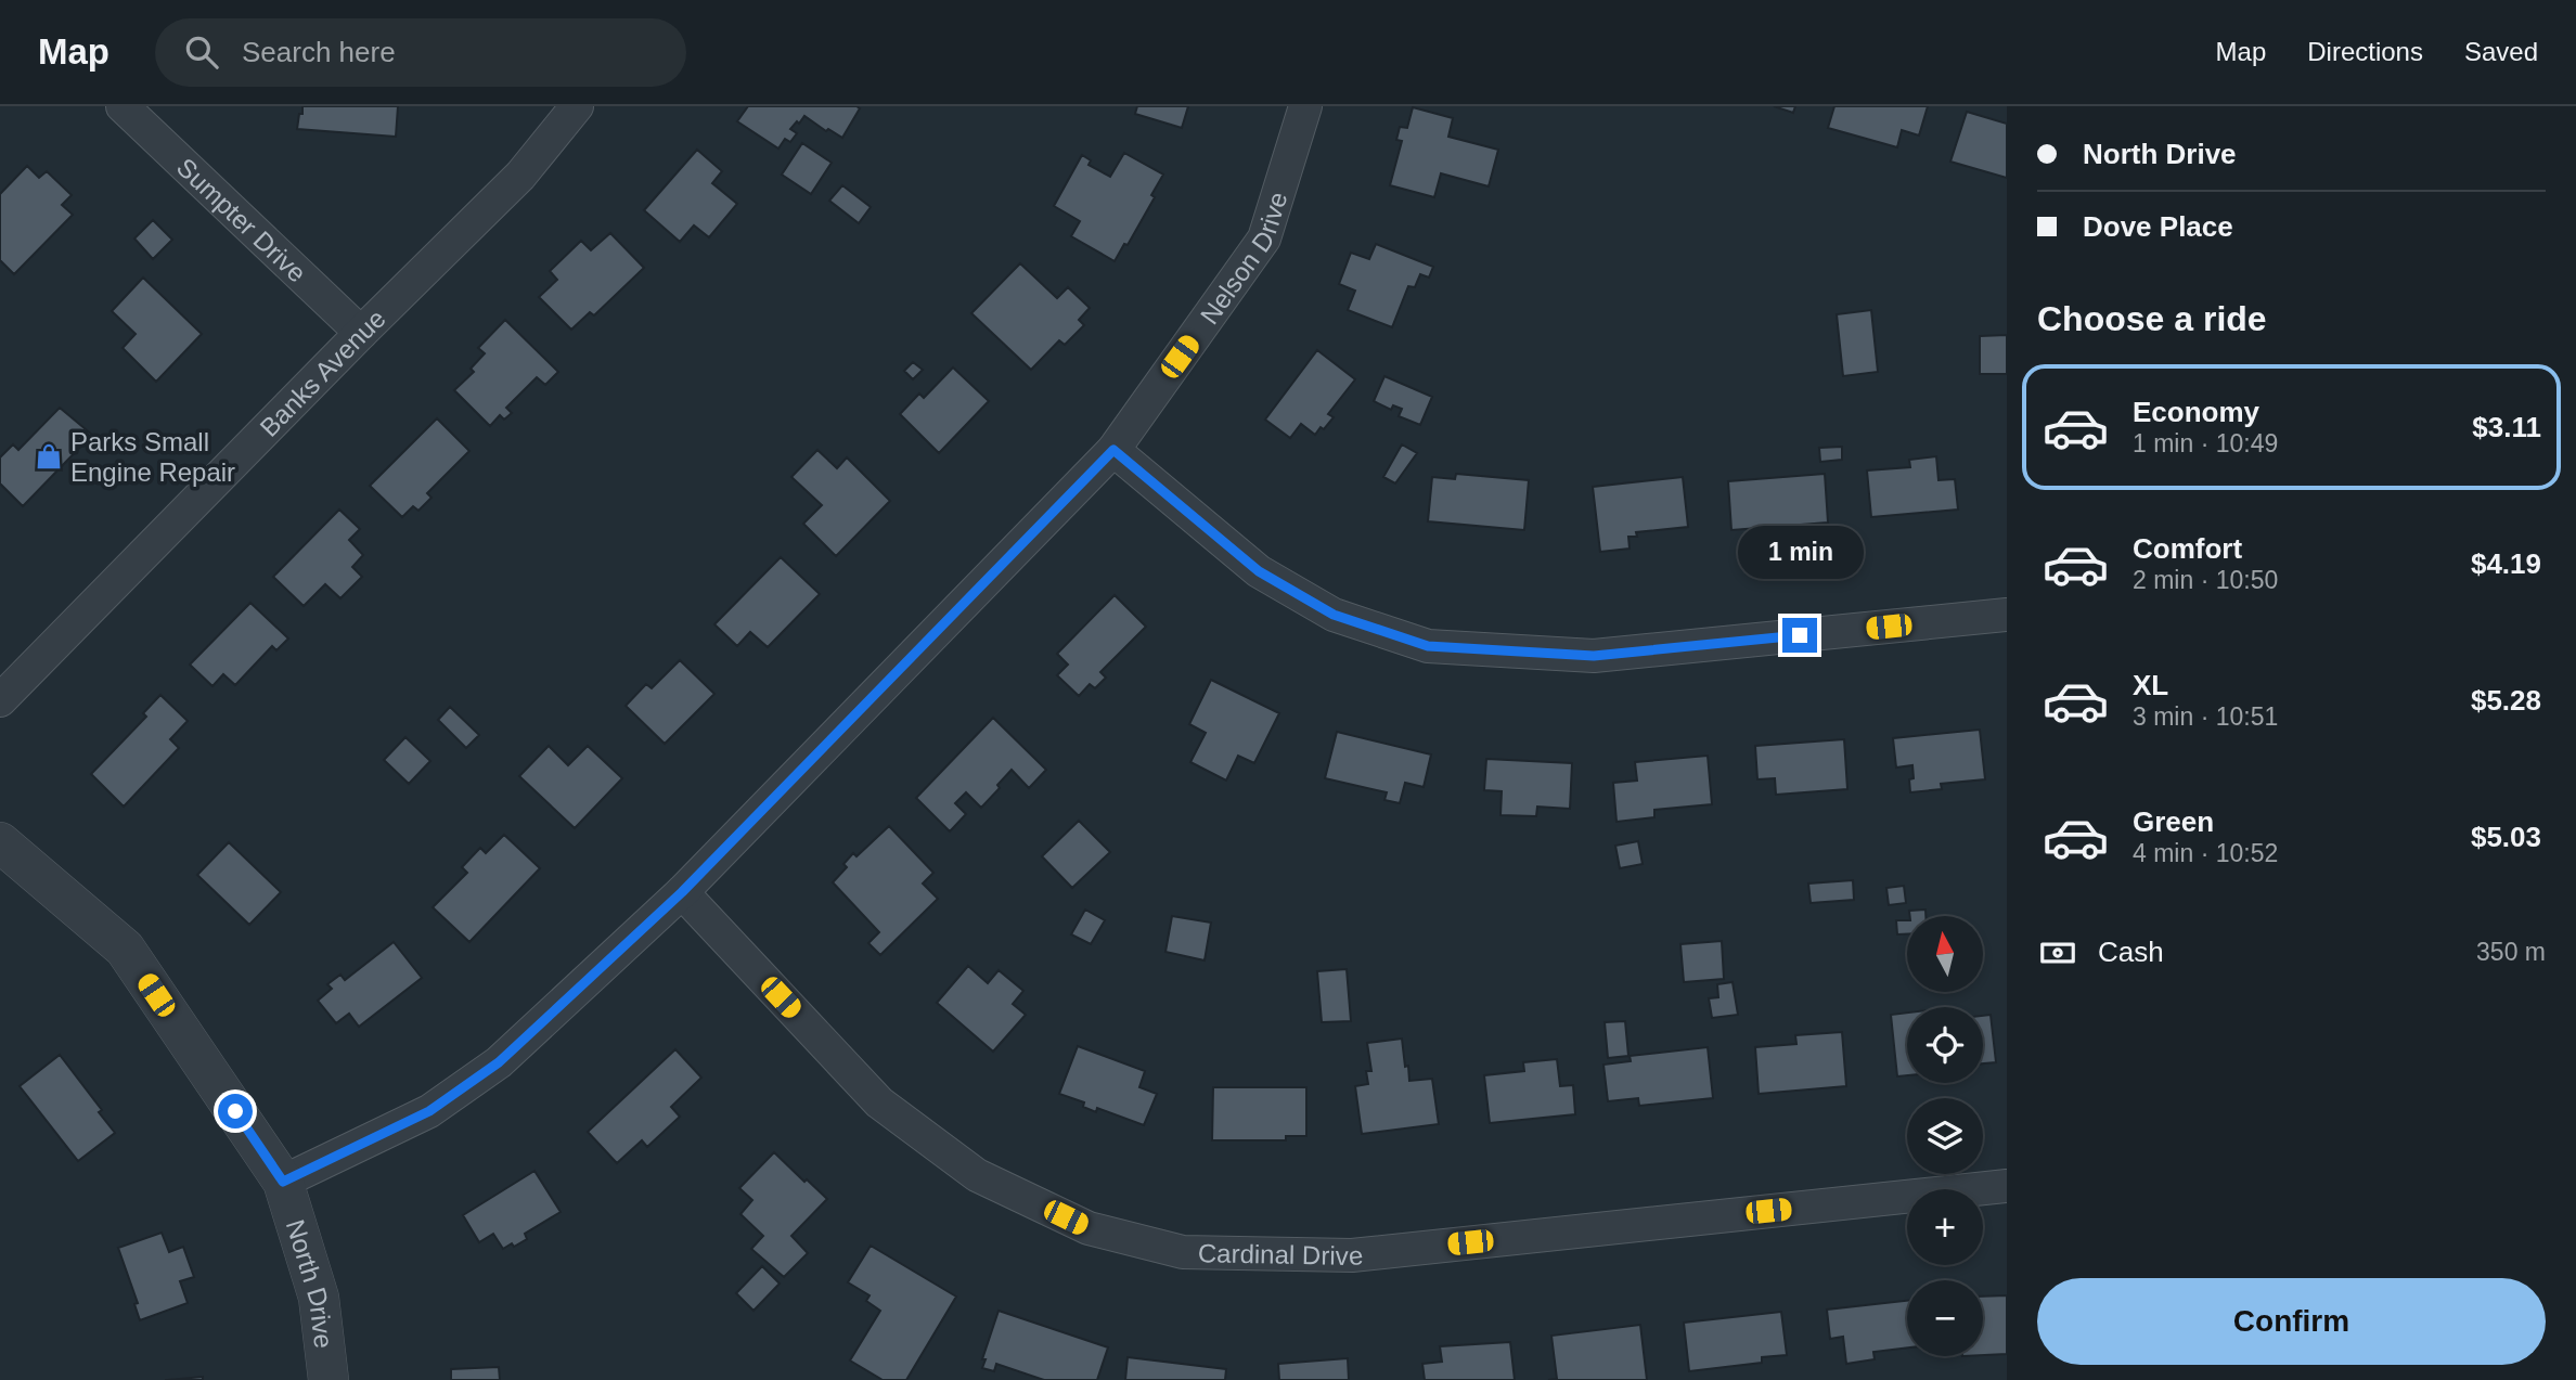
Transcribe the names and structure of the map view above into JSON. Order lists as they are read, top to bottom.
{
  "streets": {
    "street": [
      "Sumpter Drive",
      "Nelson Drive",
      "Banks Avenue",
      "Cardinal Drive",
      "North Drive"
    ]
  },
  "crossings": [
    ["Sumpter Drive", "Banks Avenue"],
    ["Nelson Drive", "Cardinal Drive"],
    ["Nelson Drive", "North Drive"]
  ],
  "places": {
    "shop": ["Parks Small Engine Repair"]
  },
  "north": "top",
  "page": {
    "header": "Map",
    "search": "Search here",
    "nav": ["Map", "Directions", "Saved"],
    "banner": ["North Drive", "Dove Place"],
    "heading": "Choose a ride",
    "list": [
      {
        "name": "Economy",
        "note": "1 min · 10:49",
        "value": "$3.11"
      },
      {
        "name": "Comfort",
        "note": "2 min · 10:50",
        "value": "$4.19"
      },
      {
        "name": "XL",
        "note": "3 min · 10:51",
        "value": "$5.28"
      },
      {
        "name": "Green",
        "note": "4 min · 10:52",
        "value": "$5.03"
      }
    ],
    "bubble": "1 min",
    "pay": ["Cash", "350 m"],
    "map_buttons": ["+", "−"],
    "buttons": "Confirm"
  }
}
